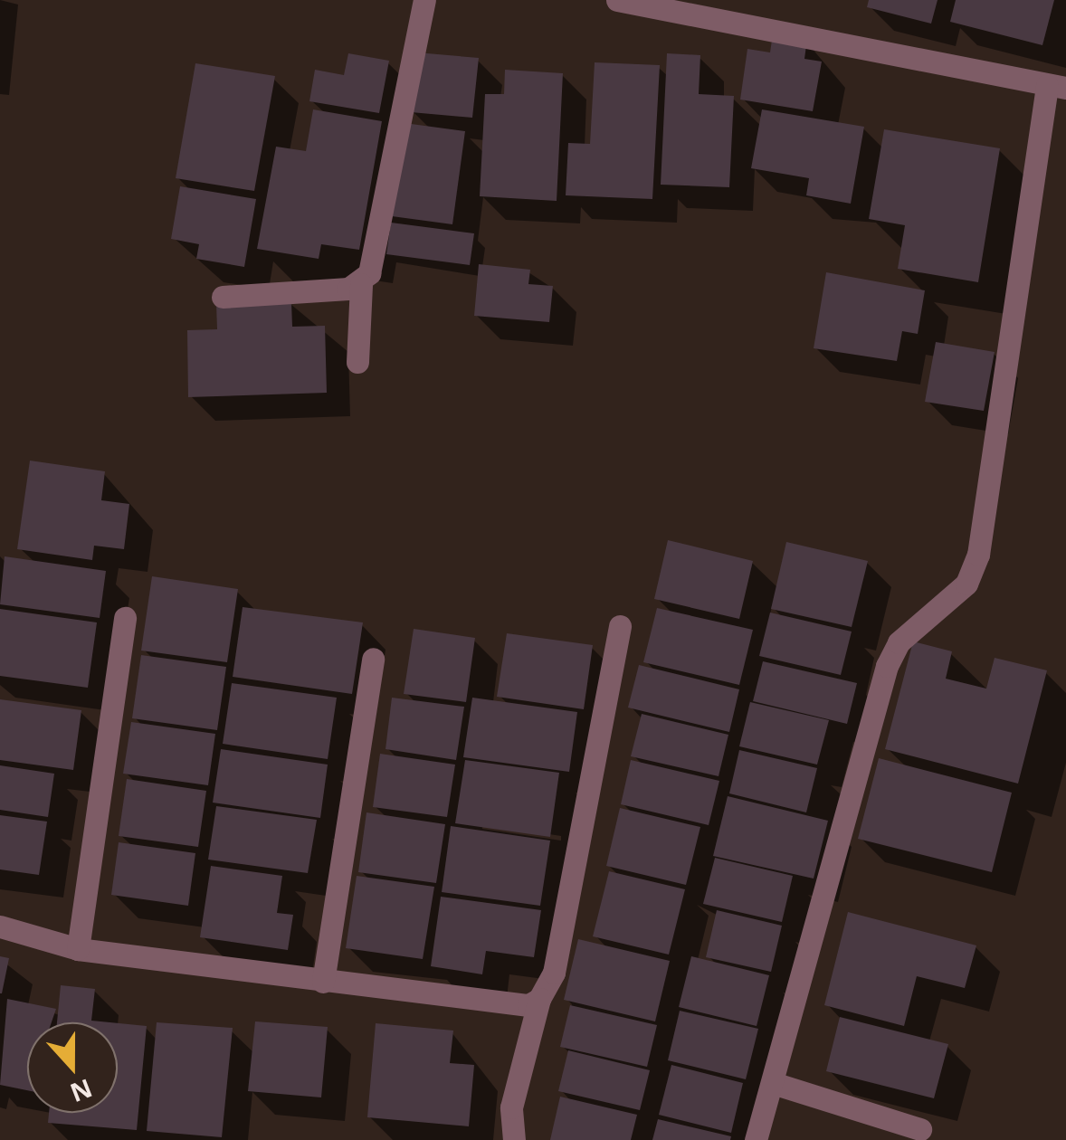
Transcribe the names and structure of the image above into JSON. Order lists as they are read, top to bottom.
{
  "north": "bottom"
}
